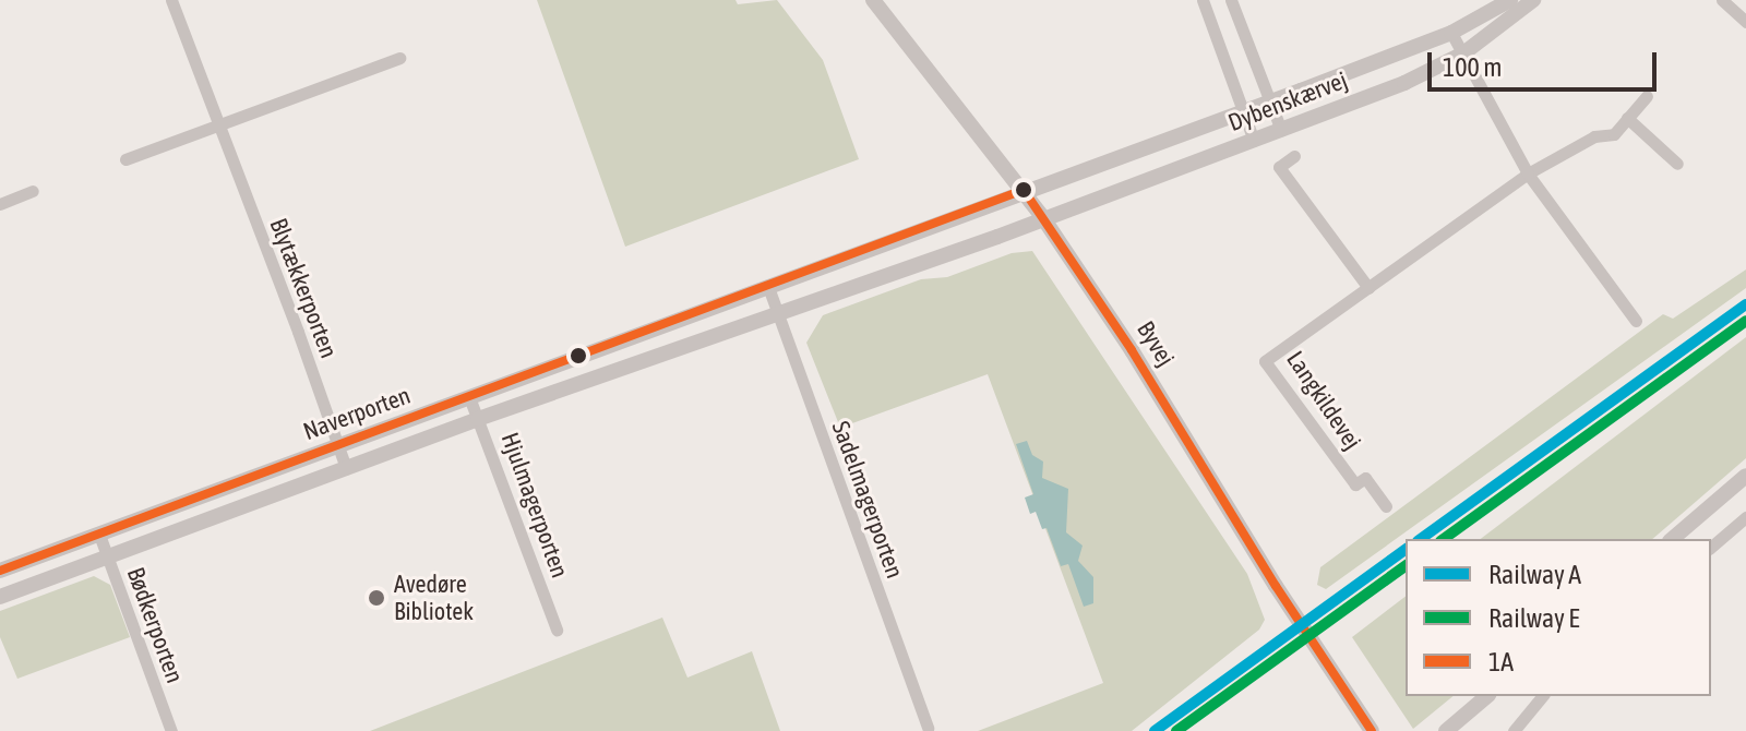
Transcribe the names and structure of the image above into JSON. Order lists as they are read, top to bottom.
{
  "streets": {
    "street": [
      "Dybenskærvej",
      "Blytækkerporten",
      "Byvej",
      "Langkildevej",
      "Naverporten",
      "Sadelmagerporten",
      "Hjulmagerporten",
      "Bødkerporten"
    ]
  },
  "crossings": [
    ["Dybenskærvej", "Byvej"],
    ["Dybenskærvej", "Naverporten"],
    ["Blytækkerporten", "Naverporten"],
    ["Byvej", "Naverporten"],
    ["Naverporten", "Sadelmagerporten"],
    ["Naverporten", "Hjulmagerporten"],
    ["Naverporten", "Bødkerporten"]
  ],
  "places": ["Avedøre Bibliotek"],
  "lines": ["transit line 1A", "rail line A", "rail line E"],
  "legend": ["Railway A", "Railway E", "1A"],
  "scale_bar": "100 m"
}
